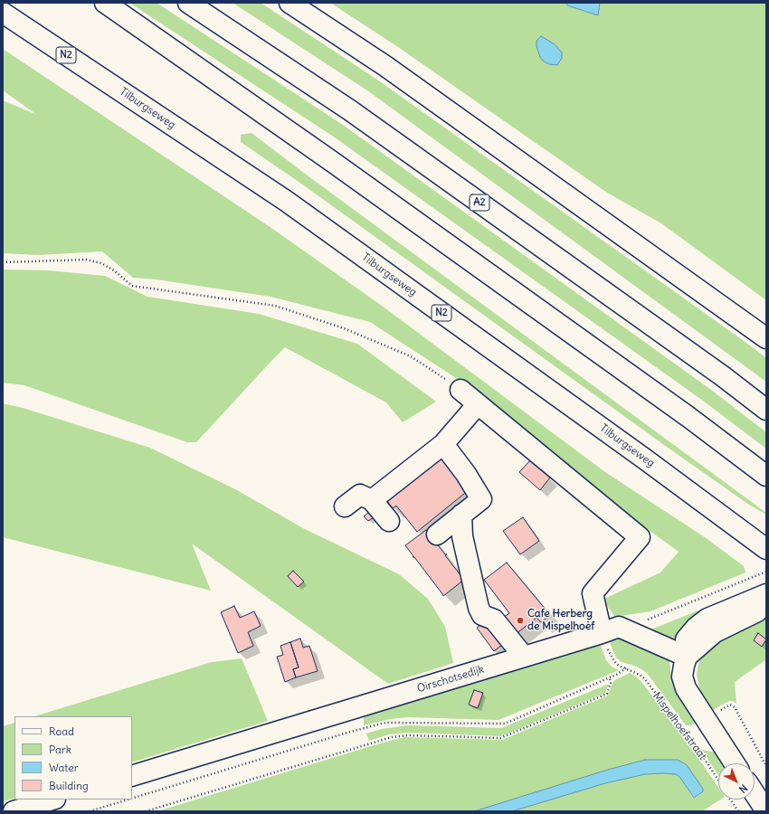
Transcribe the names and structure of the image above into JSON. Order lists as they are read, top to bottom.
{
  "streets": {
    "main road": [
      "N2",
      "Tilburgseweg",
      "A2",
      "Oirschotsedijk"
    ],
    "path": ["Mispelhoefstraat"]
  },
  "crossings": [
    ["Oirschotsedijk", "Mispelhoefstraat"]
  ],
  "places": ["Cafe Herberg de Mispelhoef"],
  "legend": [
    "Road",
    "Park",
    "Water",
    "Building"
  ],
  "north": "bottom right"
}
